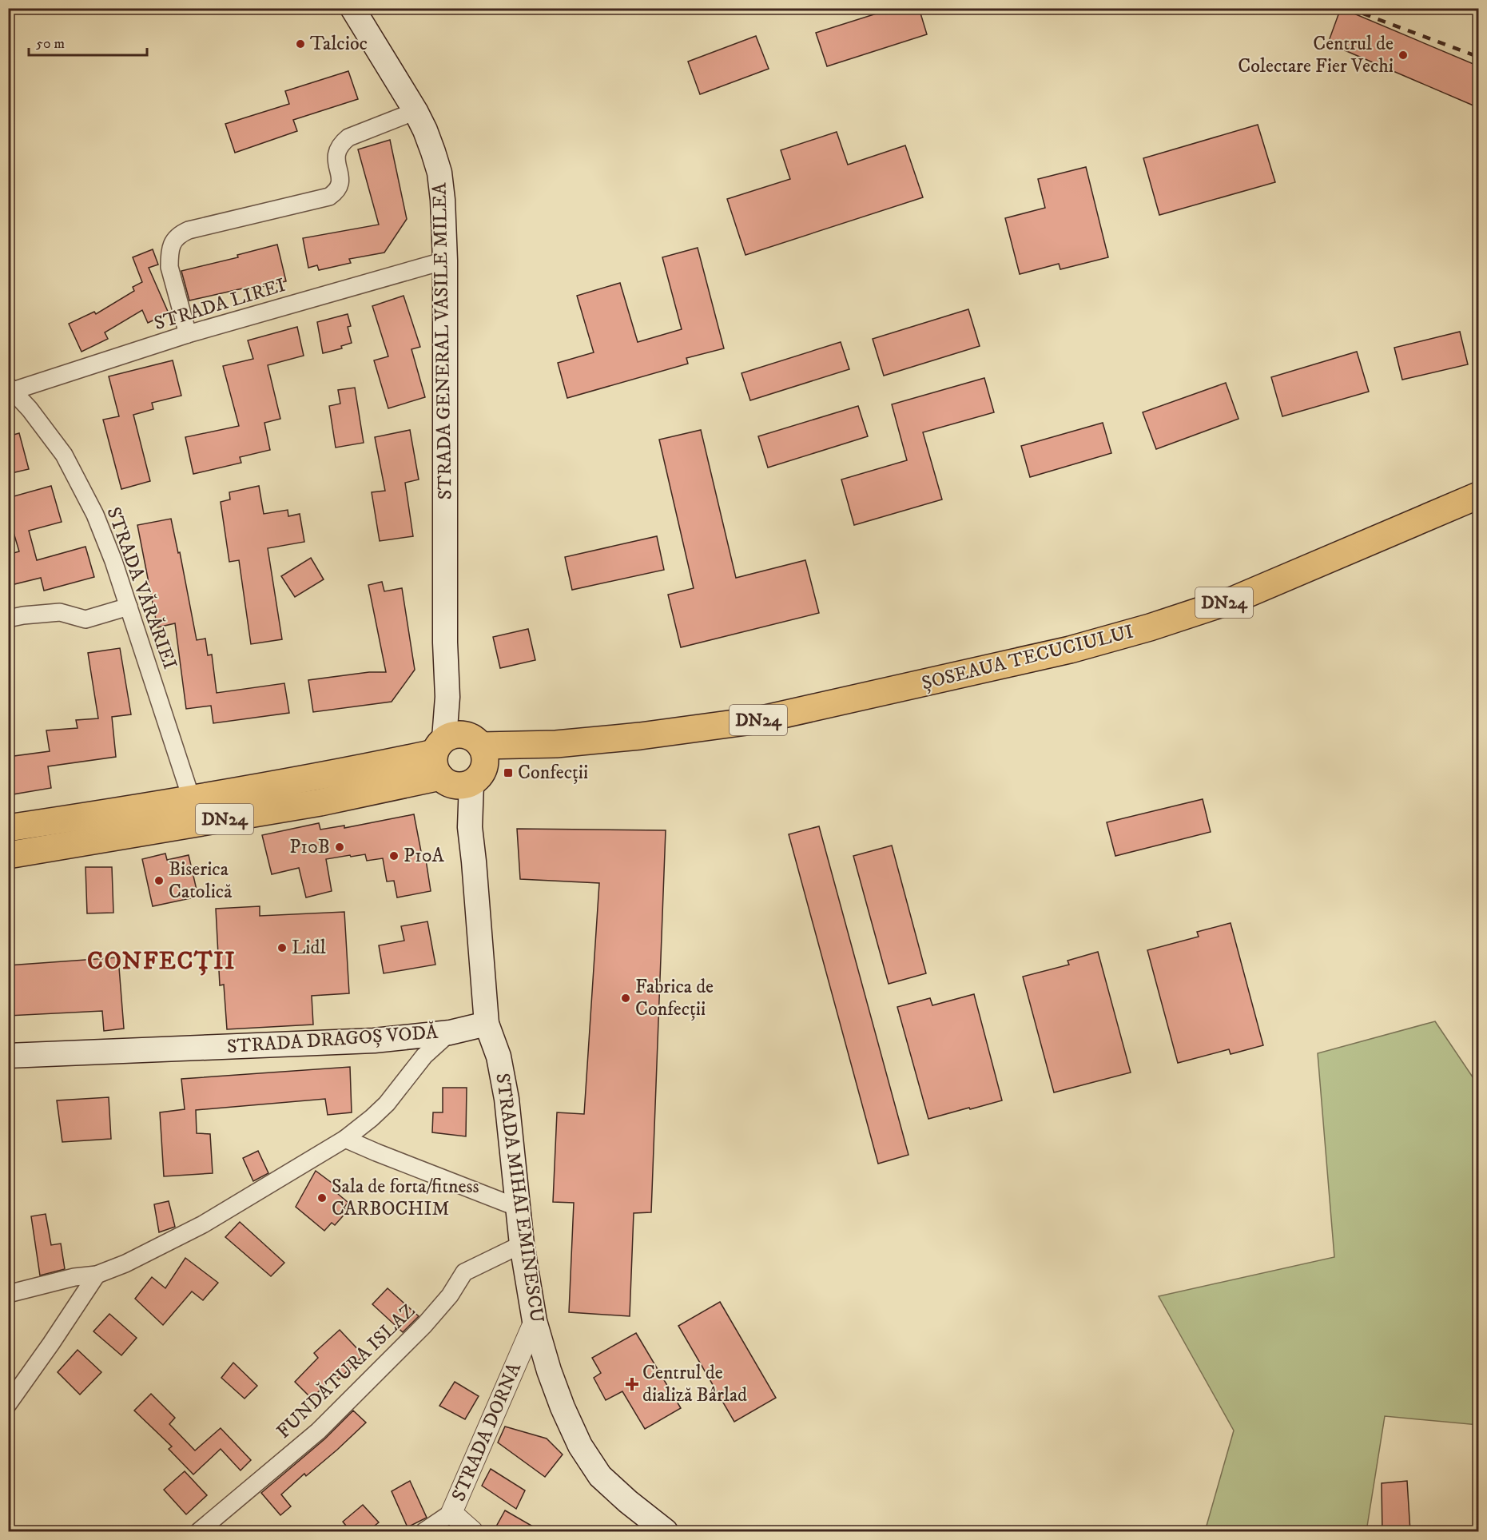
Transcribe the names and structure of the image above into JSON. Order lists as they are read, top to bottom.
{
  "streets": {
    "main road": [
      "STRADA GENERAL VASILE MILEA",
      "DN24",
      "ȘOSEAUA TECUCIULUI",
      "STRADA DRAGOȘ VODĂ",
      "STRADA MIHAI EMINESCU"
    ],
    "street": [
      "STRADA LIREI",
      "STRADA VĂRĂRIEI",
      "FUNDĂTURA ISLAZ",
      "STRADA DORNA"
    ]
  },
  "crossings": [
    ["STRADA LIREI", "STRADA GENERAL VASILE MILEA"],
    ["STRADA LIREI", "STRADA VĂRĂRIEI"],
    ["STRADA GENERAL VASILE MILEA", "DN24"],
    ["STRADA GENERAL VASILE MILEA", "ȘOSEAUA TECUCIULUI"],
    ["STRADA VĂRĂRIEI", "DN24"],
    ["DN24", "ȘOSEAUA TECUCIULUI"],
    ["STRADA DRAGOȘ VODĂ", "STRADA MIHAI EMINESCU"],
    ["STRADA MIHAI EMINESCU", "FUNDĂTURA ISLAZ"],
    ["STRADA MIHAI EMINESCU", "STRADA DORNA"]
  ],
  "districts": ["CONFECȚII"],
  "places": {
    "other": [
      "Talcioc",
      "Centrul de Colectare Fier Vechi",
      "P10B",
      "P10A",
      "Biserica Catolică",
      "Lidl",
      "Fabrica de Confecții",
      "Sala de forta/fitness CARBOCHIM"
    ],
    "transit": ["Confecții"],
    "health": ["Centrul de dializă Bârlad"]
  },
  "scale_bar": "50 m"
}
